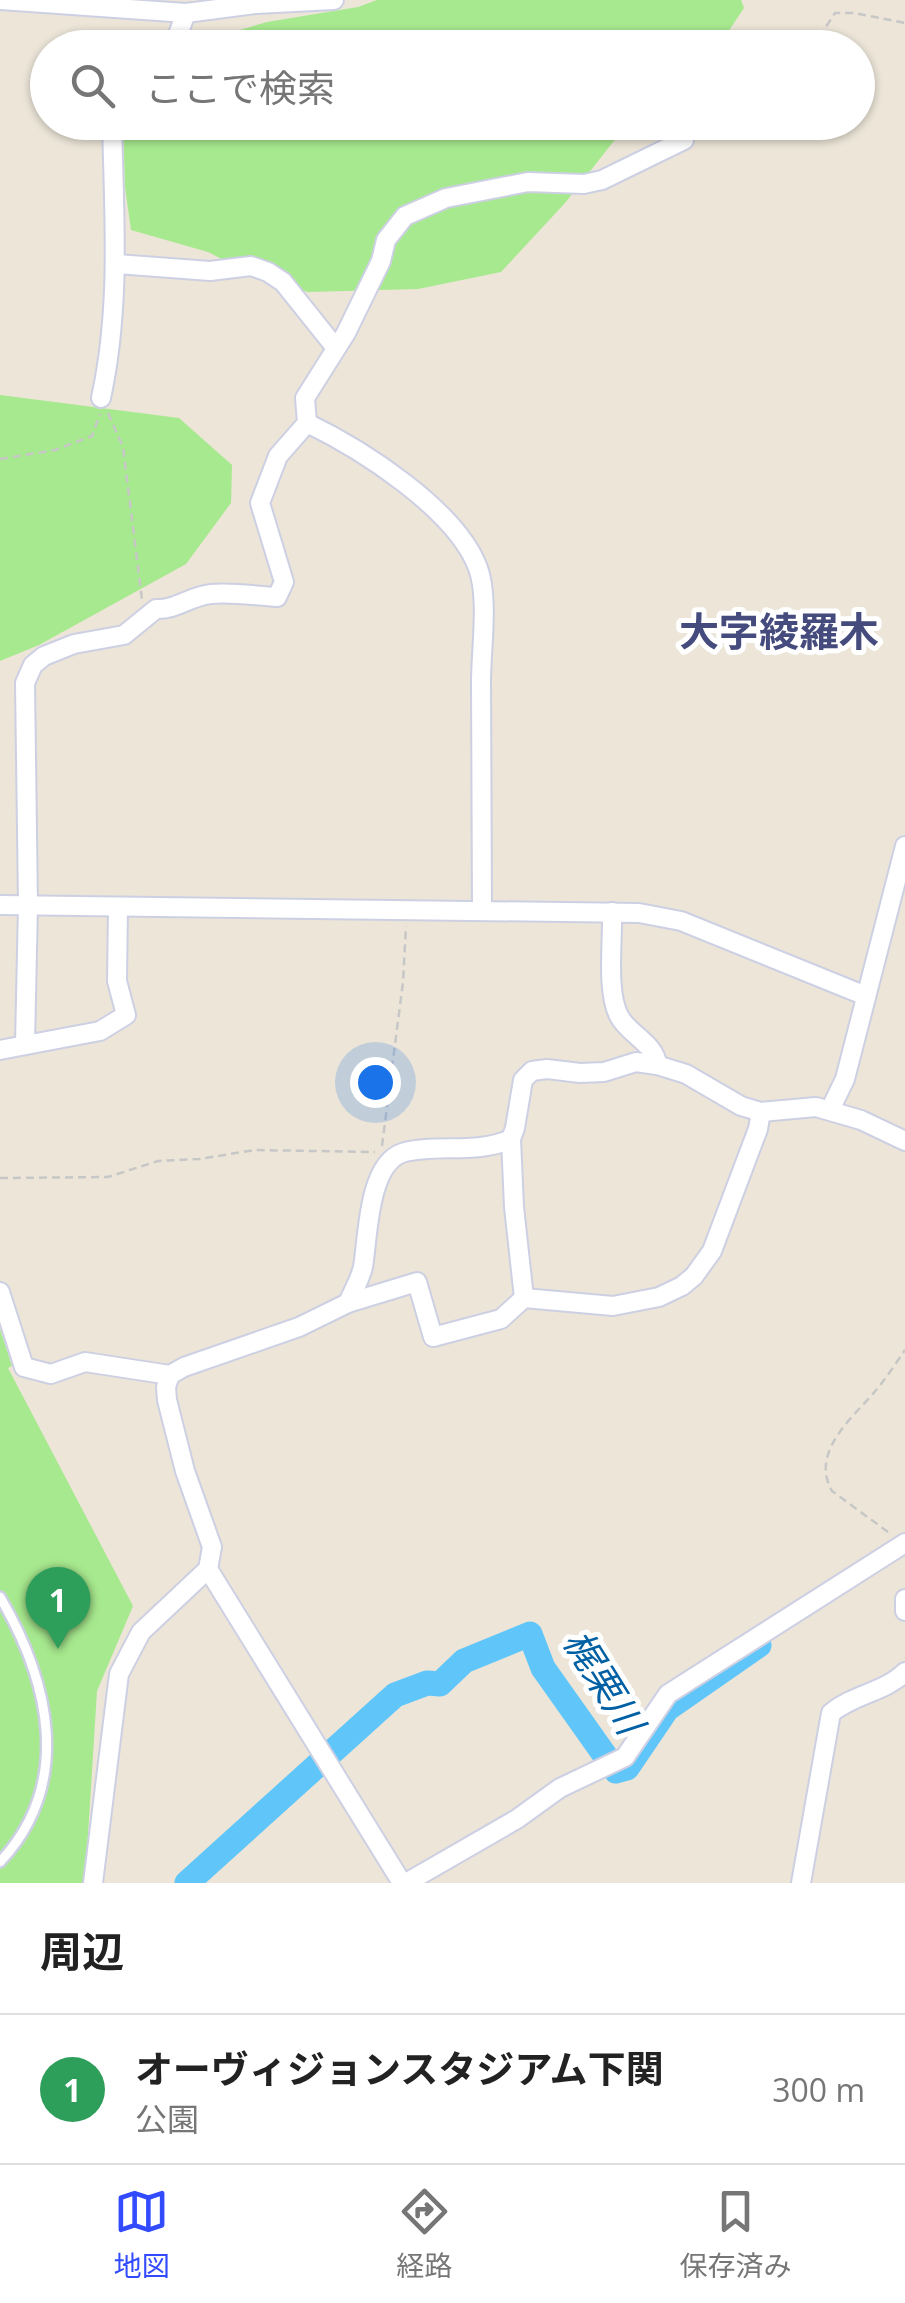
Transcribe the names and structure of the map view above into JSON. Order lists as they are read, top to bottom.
{
  "districts": ["大字綾羅木"],
  "water": ["梶栗川"],
  "page": {
    "search": "ここで検索",
    "pins": "1",
    "heading": "周辺",
    "list": [
      {
        "mark": "1",
        "name": "オーヴィジョンスタジアム下関",
        "note": "公園",
        "value": "300 m"
      }
    ],
    "nav": ["地図", "経路", "保存済み"]
  }
}
